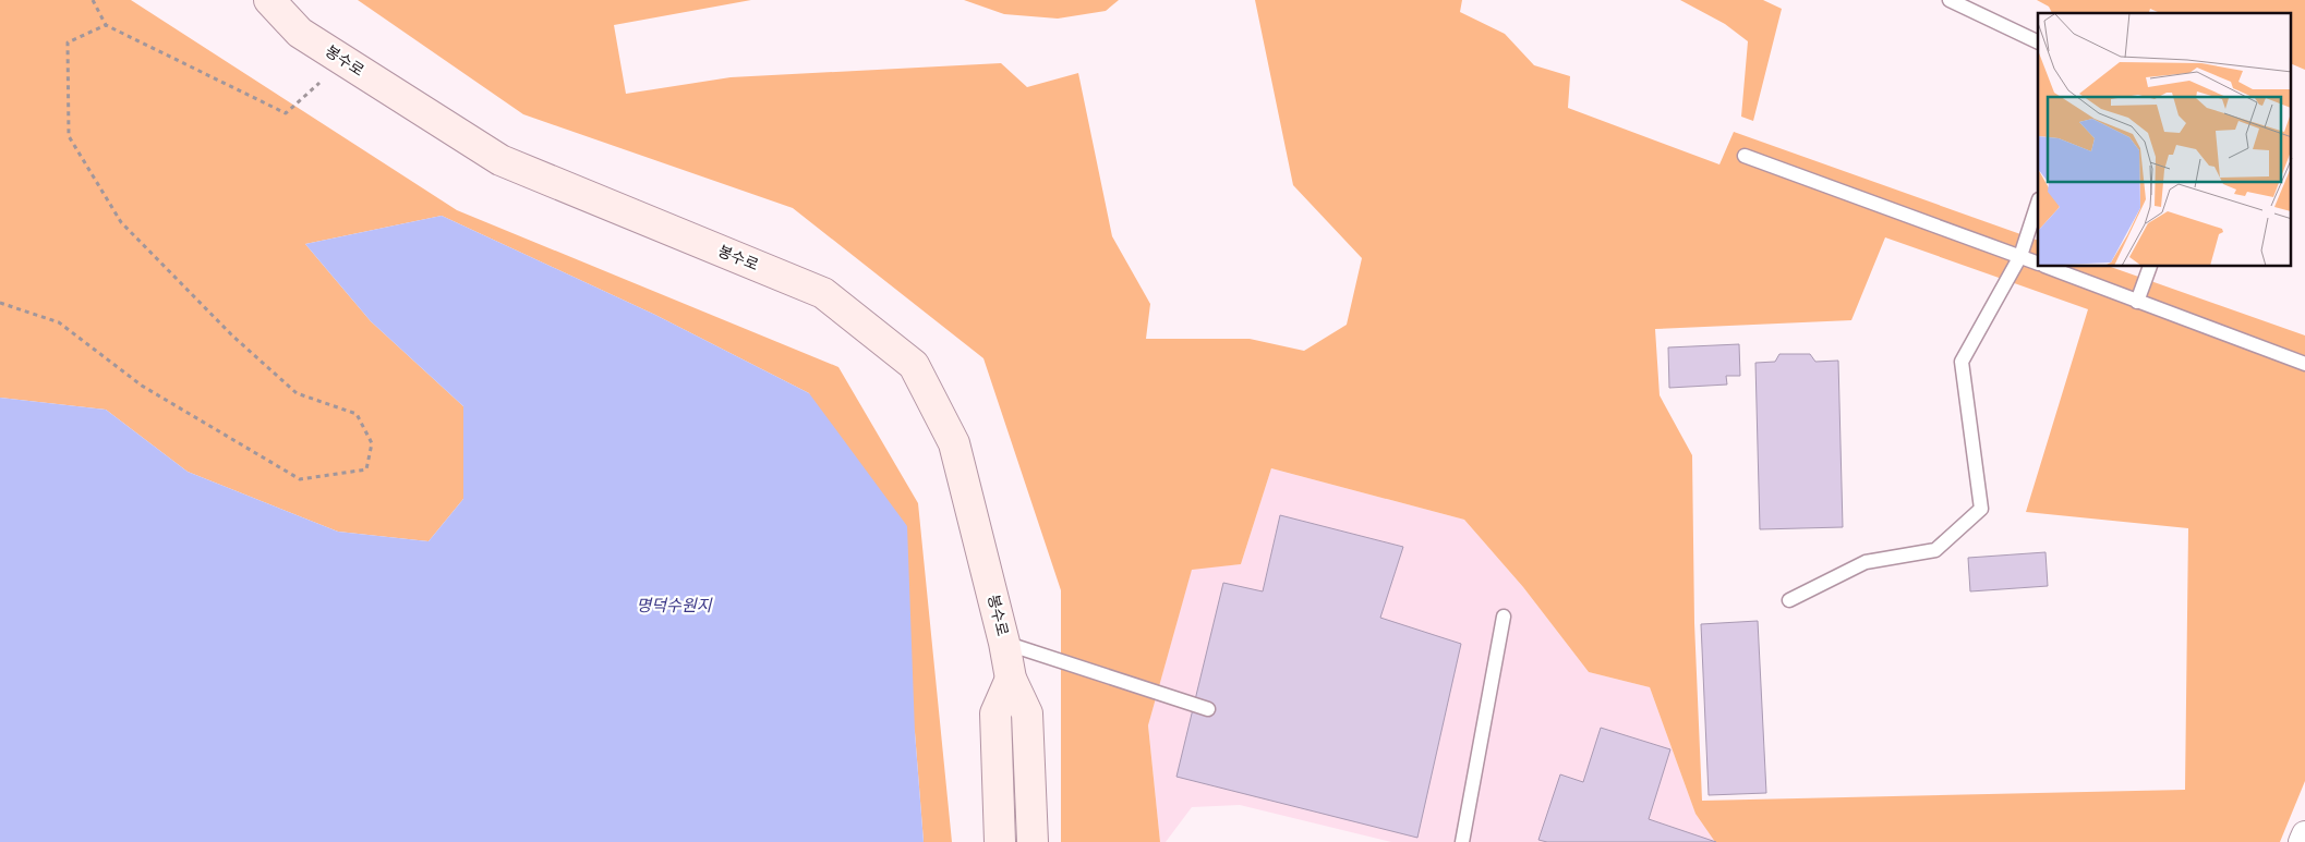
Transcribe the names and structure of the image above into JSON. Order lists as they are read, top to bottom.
{
  "streets": {
    "main road": ["봉수로"]
  },
  "water": ["명덕수원지"]
}
